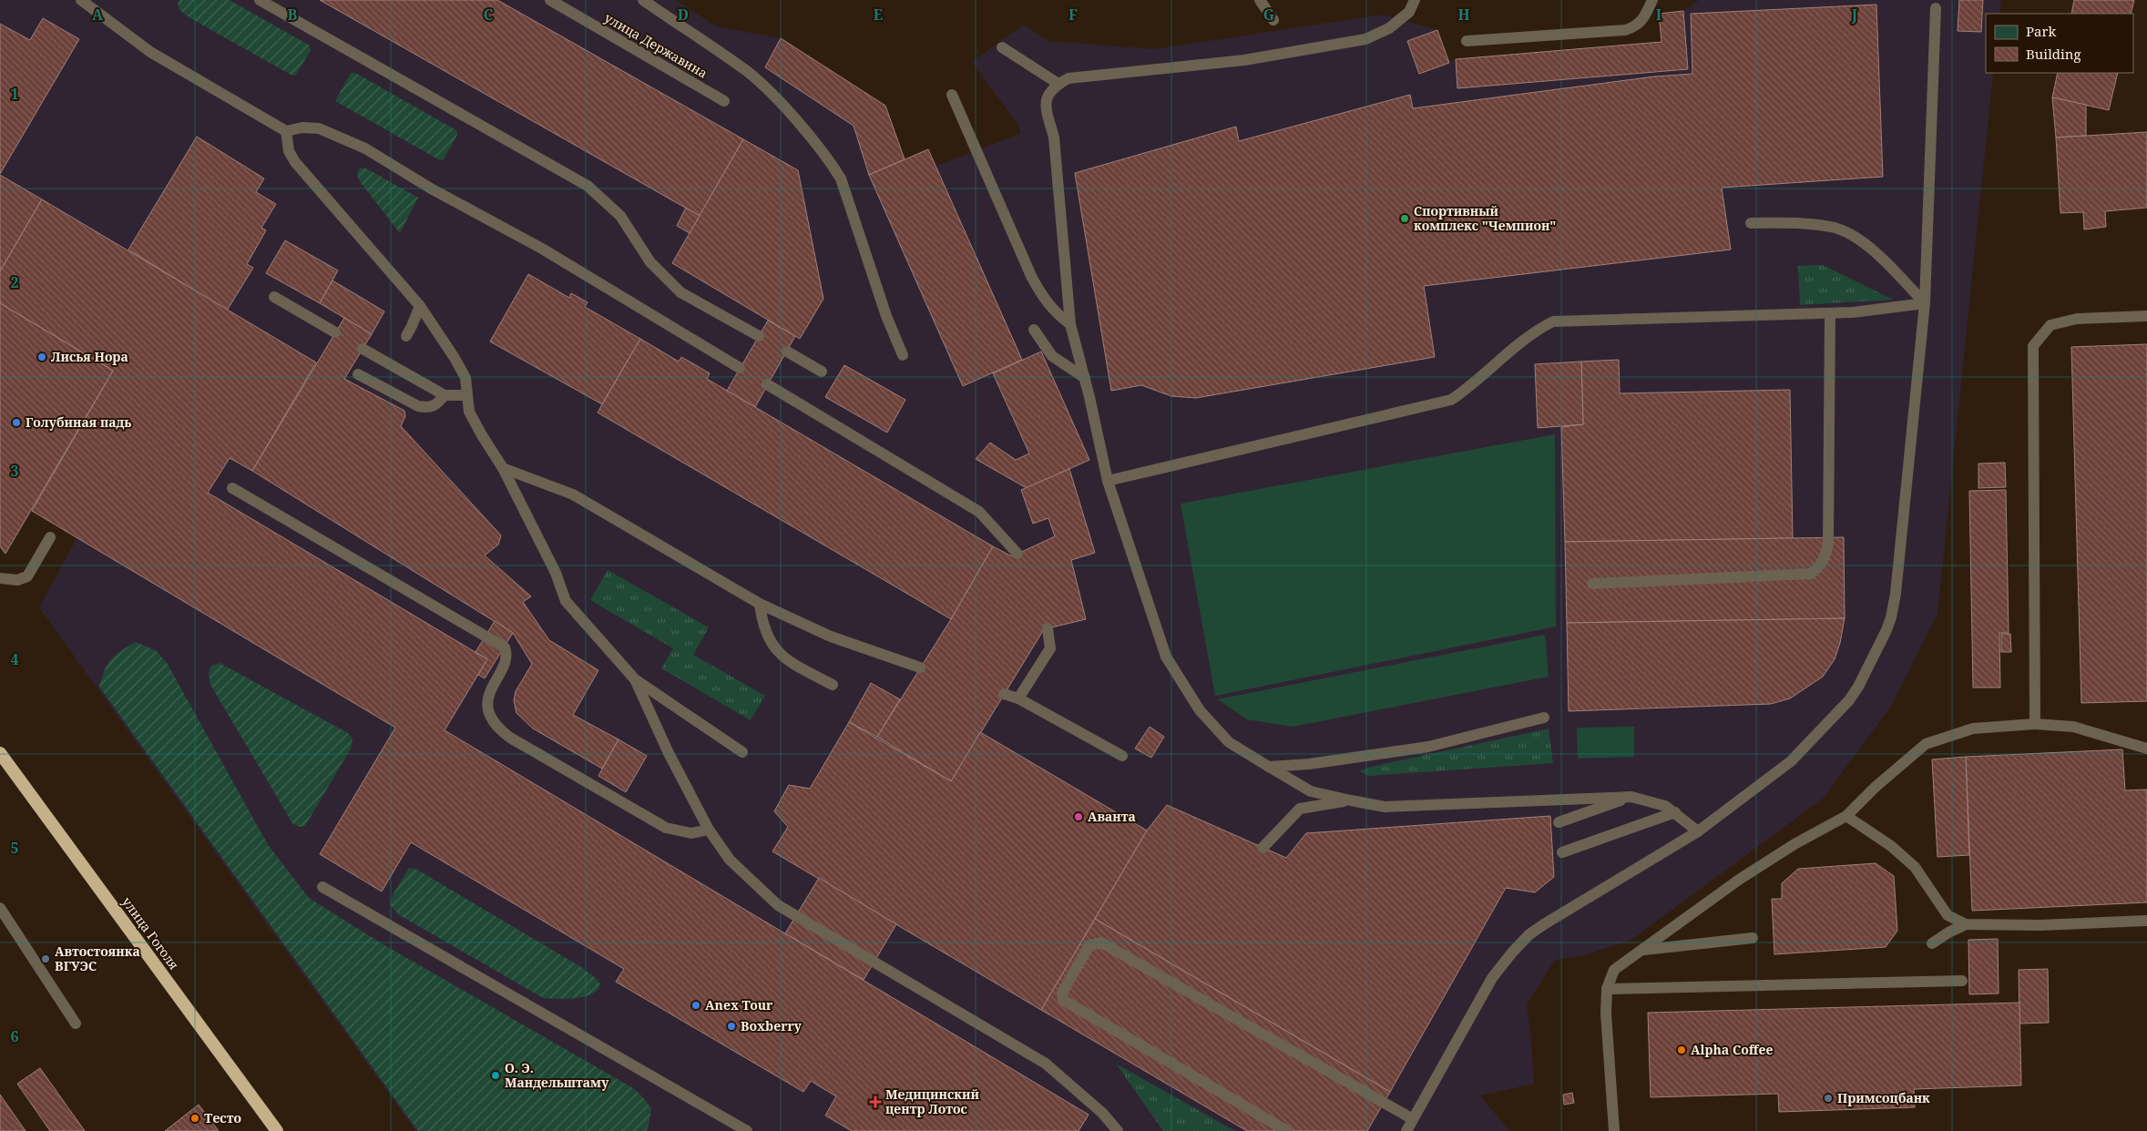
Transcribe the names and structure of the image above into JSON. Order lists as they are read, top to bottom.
{
  "streets": {
    "highway": ["улица Гоголя"],
    "lane": ["улица Державина"]
  },
  "places": {
    "other": [
      "Спортивный комплекс \"Чемпион\"",
      "Лисья Нора",
      "Голубиная падь",
      "Аванта",
      "Автостоянка ВГУЭС",
      "Anex Tour",
      "Boxberry",
      "Alpha Coffee",
      "О. Э. Мандельштаму",
      "Примсоцбанк",
      "Тесто"
    ],
    "health": ["Медицинский центр Лотос"]
  },
  "legend": ["Park", "Building"],
  "grid": {
    "columns": [
      "A",
      "B",
      "C",
      "D",
      "E",
      "F",
      "G",
      "H",
      "I",
      "J"
    ],
    "rows": [
      "1",
      "2",
      "3",
      "4",
      "5",
      "6"
    ]
  }
}
